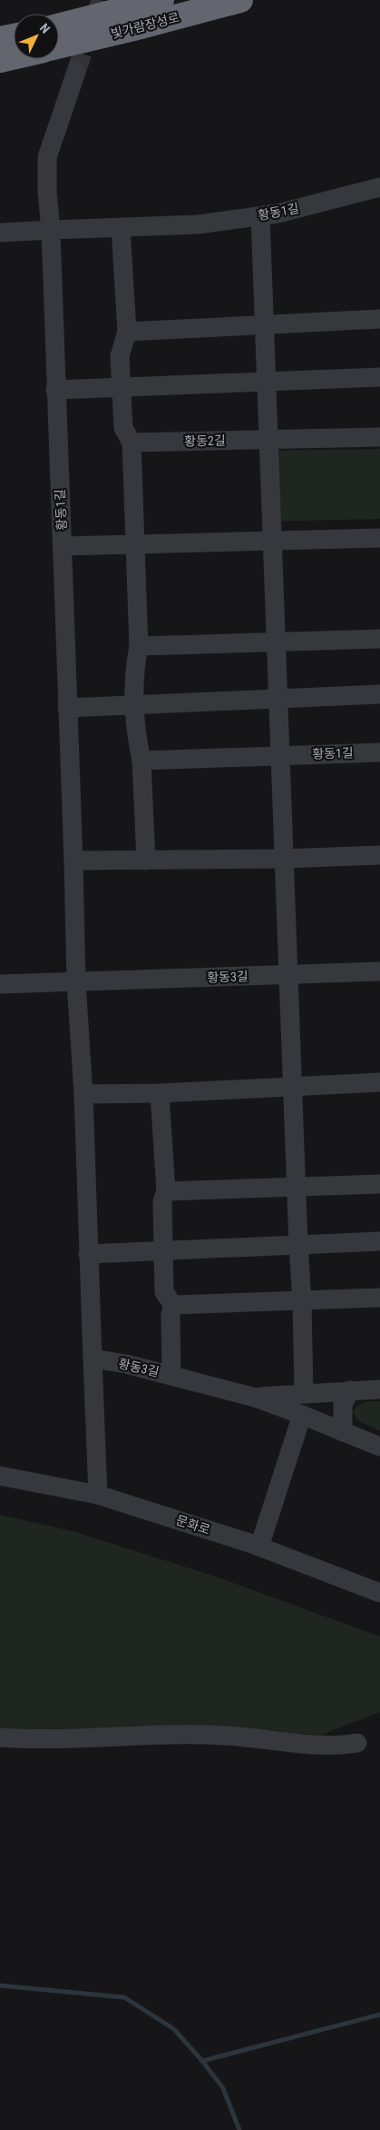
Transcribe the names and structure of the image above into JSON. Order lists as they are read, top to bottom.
{
  "streets": {
    "highway": ["빛가람장성로"],
    "street": [
      "황동1길",
      "황동2길",
      "황동3길",
      "문화로"
    ]
  },
  "crossings": [
    ["황동1길", "황동3길"]
  ],
  "north": "top right"
}
